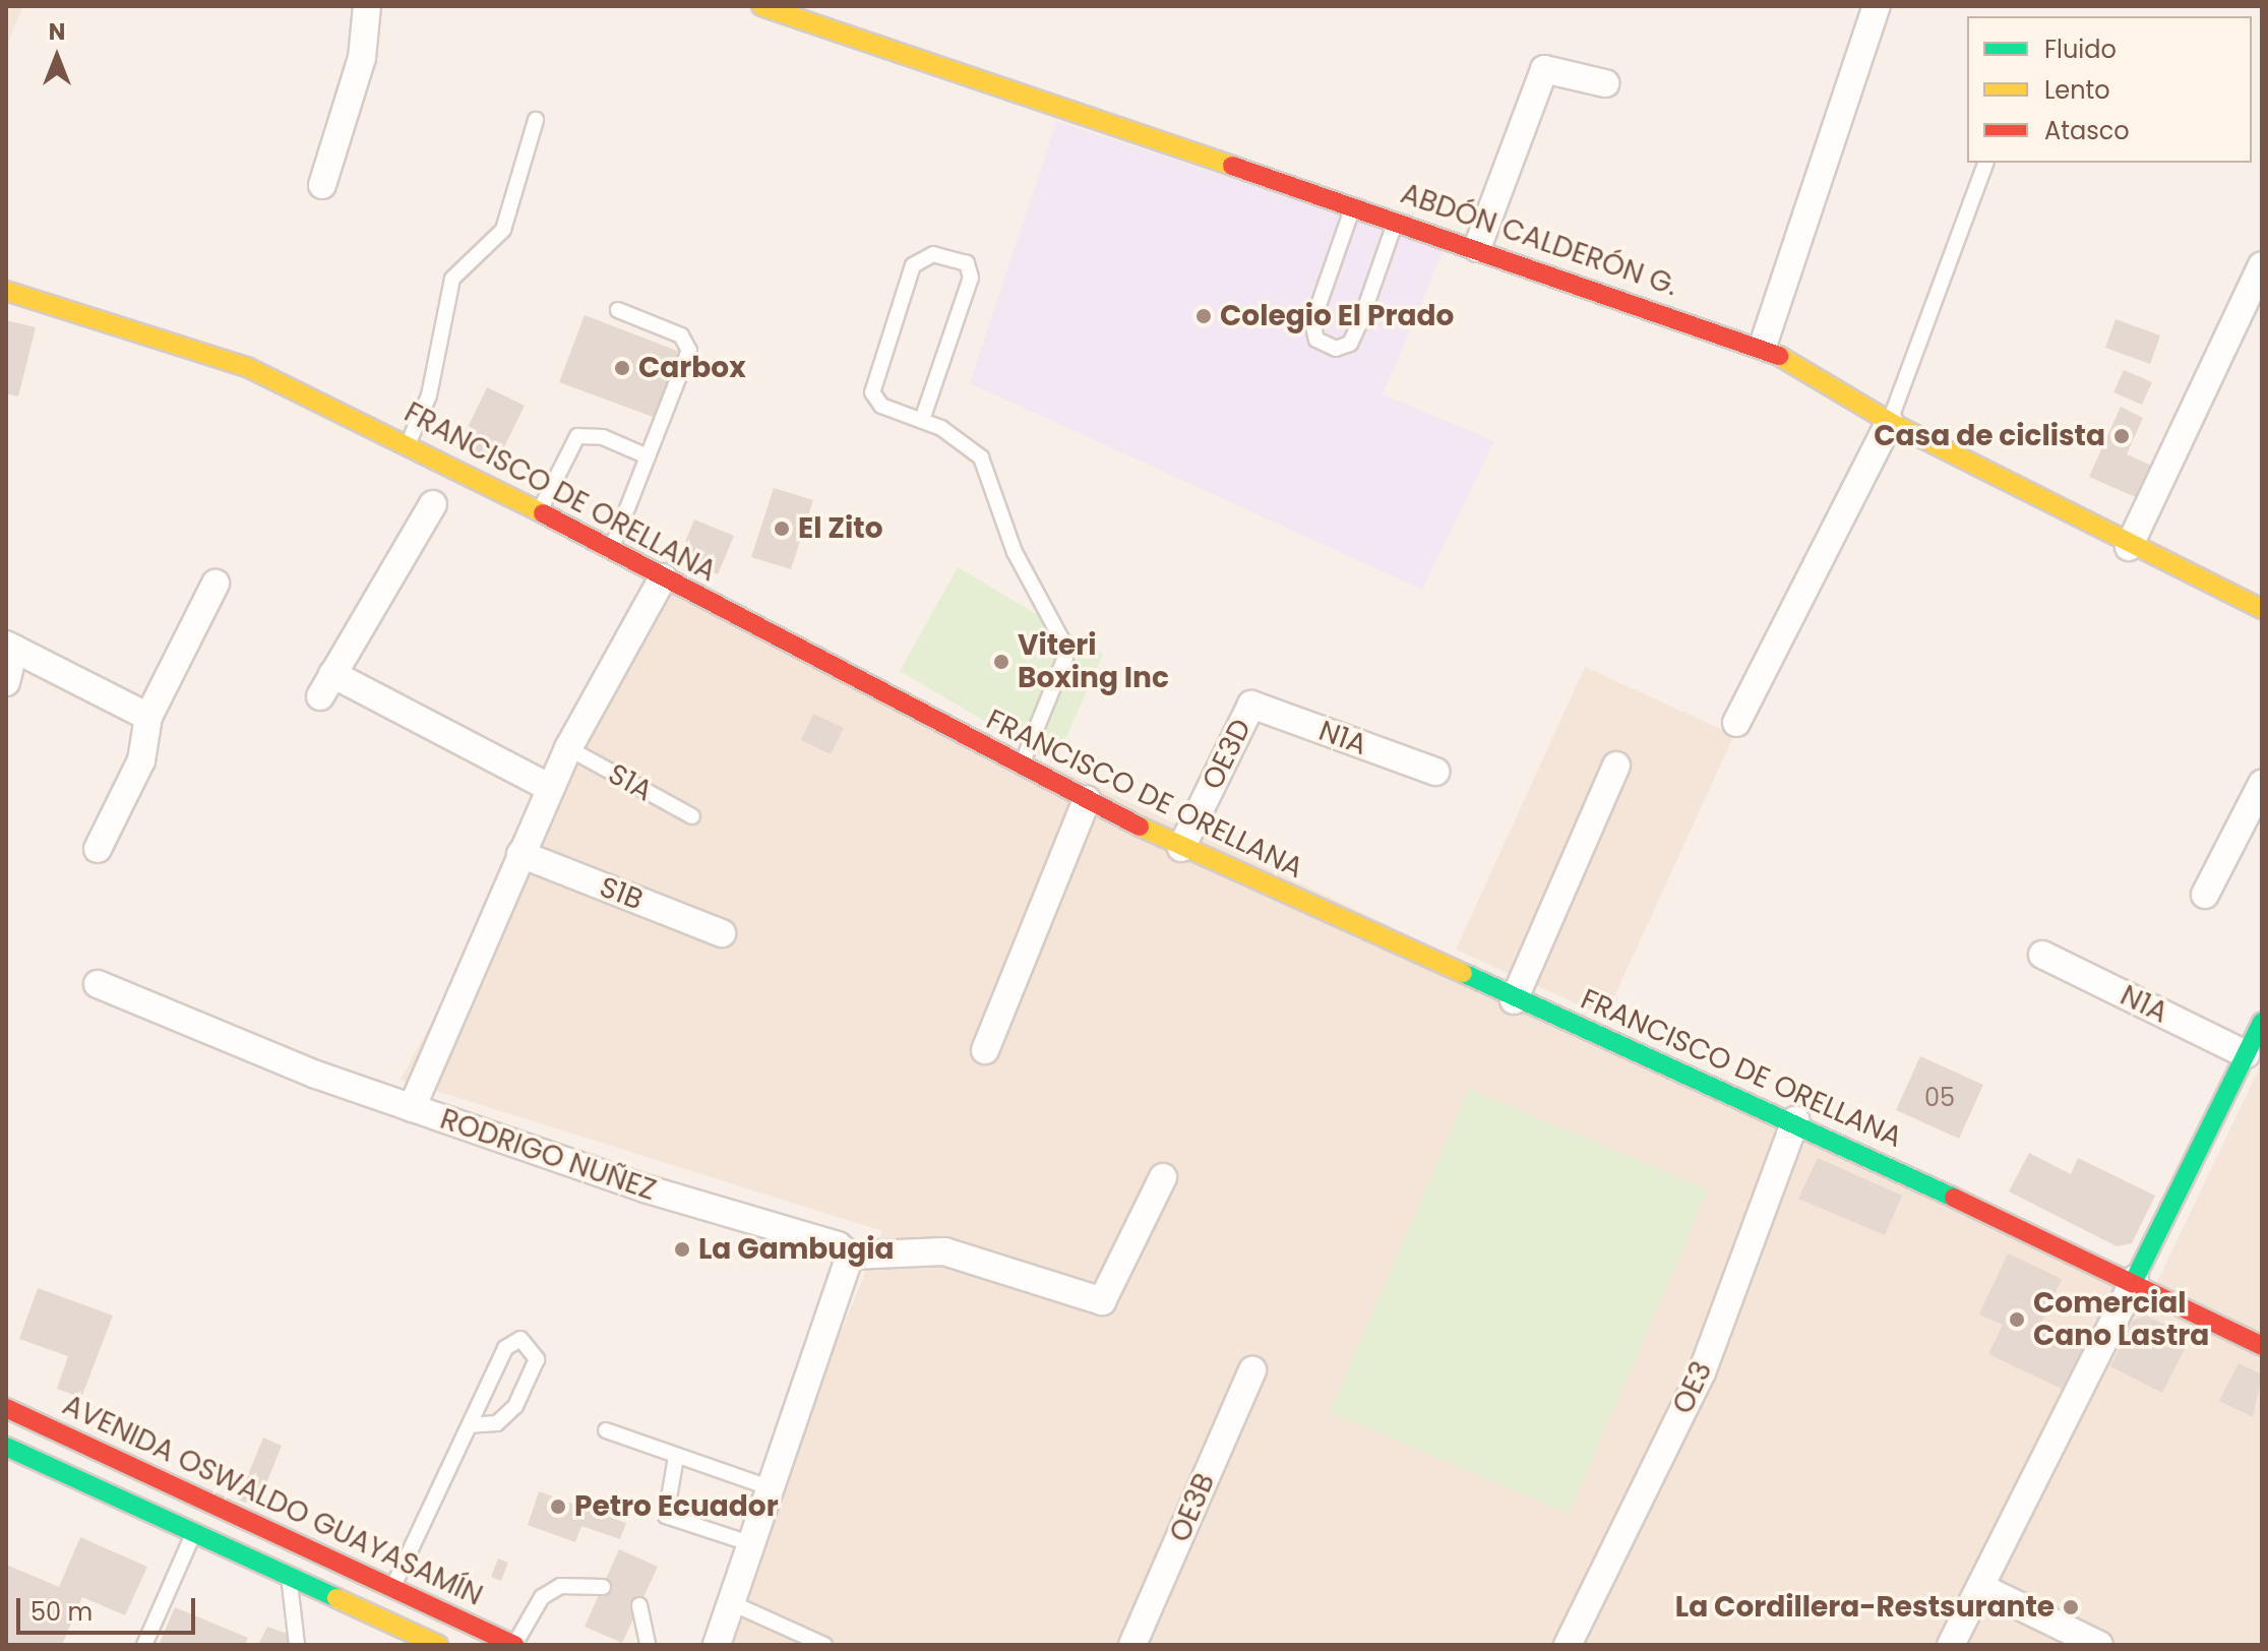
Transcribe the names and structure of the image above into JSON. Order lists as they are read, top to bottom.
{
  "streets": {
    "street": [
      "ABDÓN CALDERÓN G.",
      "FRANCISCO DE ORELLANA",
      "N1A",
      "OE3D",
      "S1B",
      "RODRIGO NUÑEZ",
      "OE3",
      "AVENIDA OSWALDO GUAYASAMÍN",
      "OE3B"
    ],
    "lane": ["S1A"]
  },
  "crossings": [
    ["FRANCISCO DE ORELLANA", "OE3D"],
    ["FRANCISCO DE ORELLANA", "RODRIGO NUÑEZ"],
    ["FRANCISCO DE ORELLANA", "OE3"],
    ["N1A", "OE3D"],
    ["S1A", "RODRIGO NUÑEZ"],
    ["S1B", "RODRIGO NUÑEZ"]
  ],
  "places": [
    "Colegio El Prado",
    "Carbox",
    "Casa de ciclista",
    "El Zito",
    "Viteri Boxing Inc",
    "La Gambugia",
    "Comercial Cano Lastra",
    "Petro Ecuador",
    "La Cordillera-Restsurante"
  ],
  "house_numbers": ["05"],
  "legend": ["Fluido", "Lento", "Atasco"],
  "scale_bar": "50 m",
  "north": "top"
}
